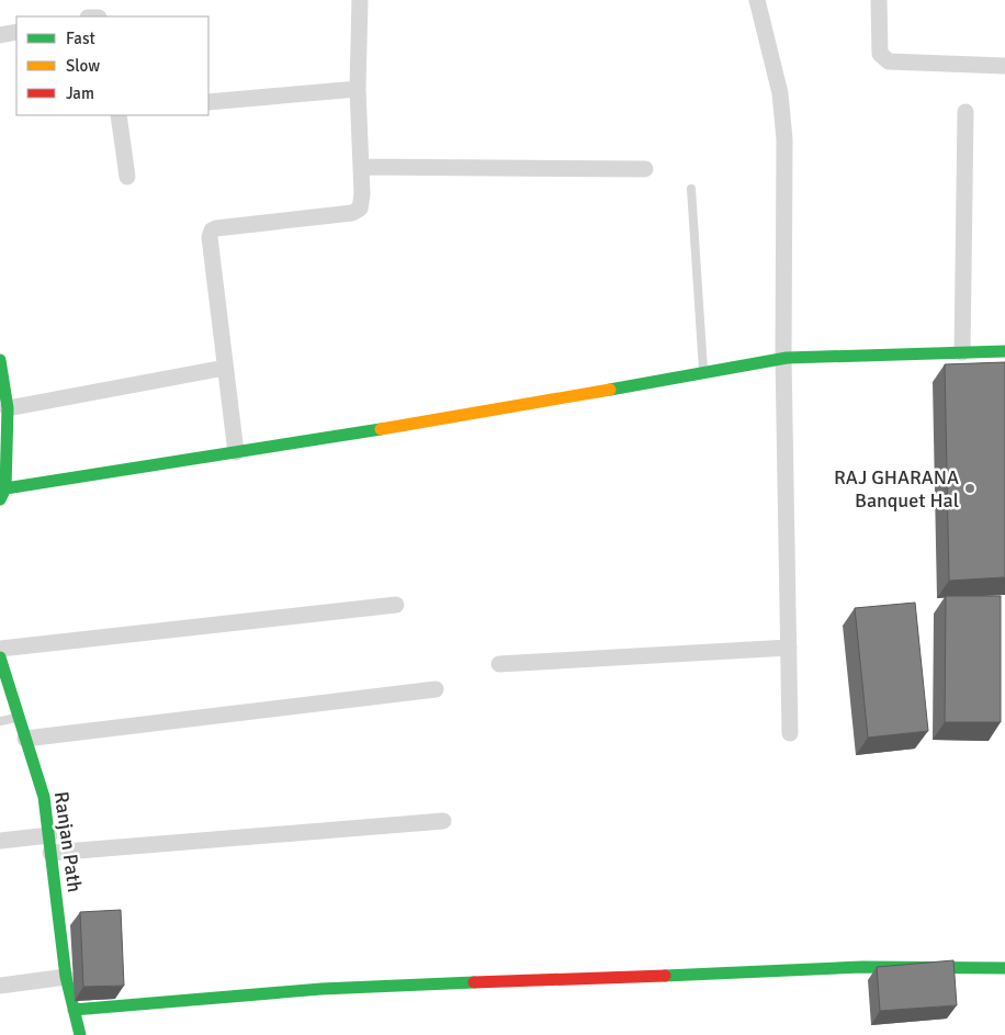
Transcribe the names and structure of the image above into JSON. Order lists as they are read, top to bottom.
{
  "streets": {
    "street": ["Ranjan Path"]
  },
  "places": ["RAJ GHARANA Banquet Hal"],
  "legend": ["Fast", "Slow", "Jam"]
}
